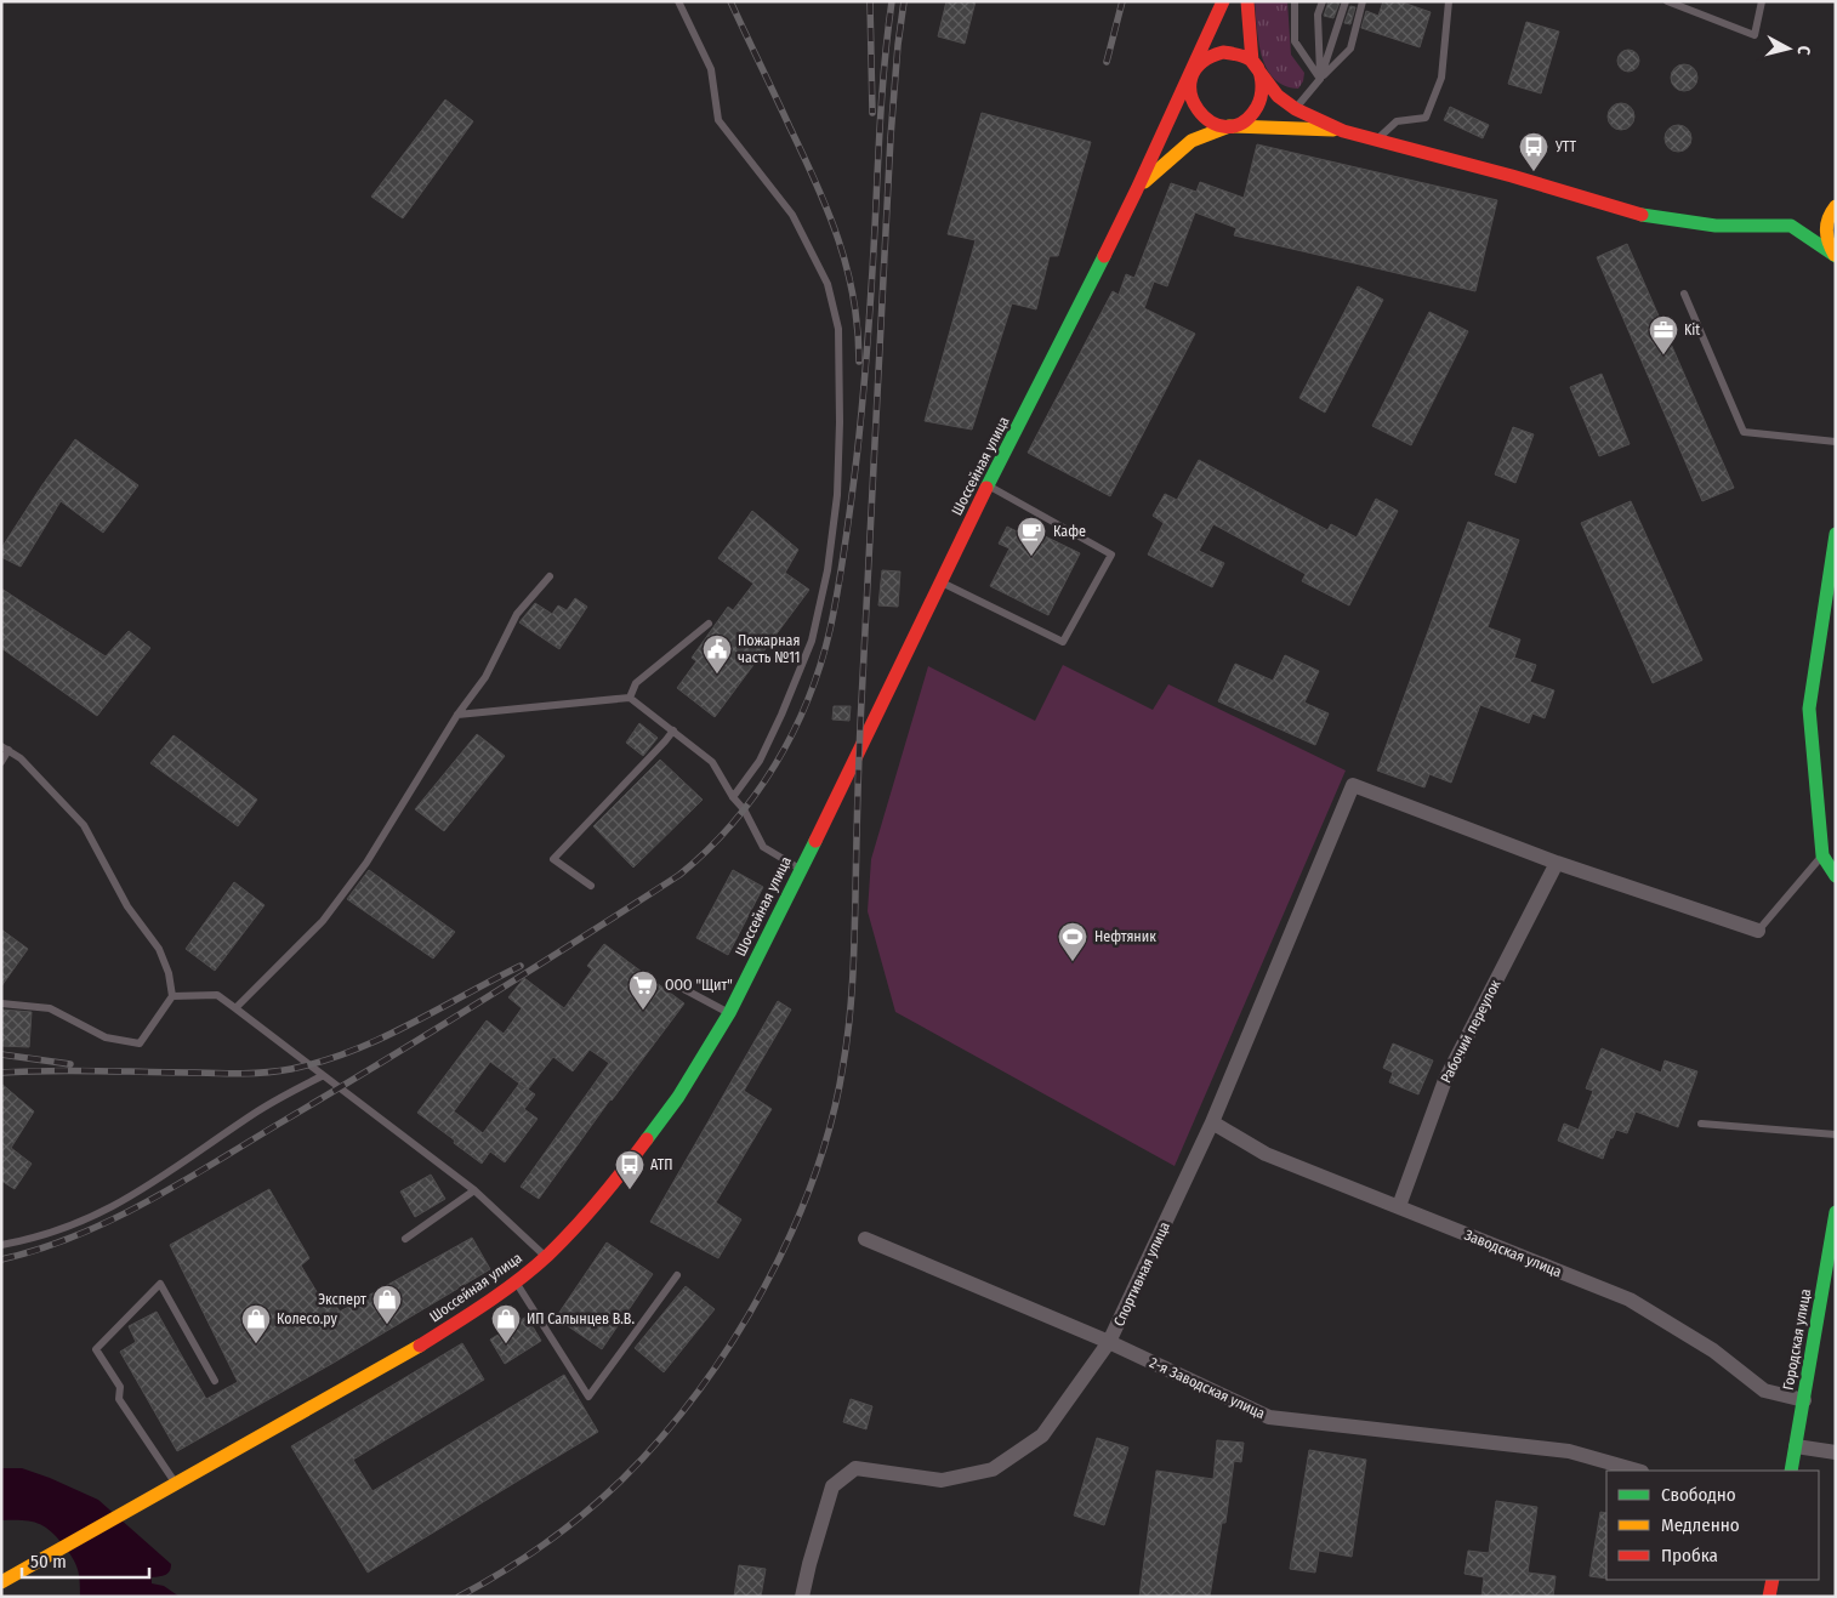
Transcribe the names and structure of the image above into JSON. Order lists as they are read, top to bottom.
{
  "streets": {
    "main road": ["Шоссейная улица", "Городская улица"],
    "street": [
      "Рабочий переулок",
      "Заводская улица",
      "Спортивная улица",
      "2-я Заводская улица"
    ]
  },
  "crossings": [
    ["Рабочий переулок", "Заводская улица"],
    ["Рабочий переулок", "Спортивная улица"],
    ["Заводская улица", "Спортивная улица"],
    ["Заводская улица", "Городская улица"],
    ["Спортивная улица", "2-я Заводская улица"]
  ],
  "places": {
    "bus stop": ["УТТ", "АТП"],
    "office": ["Kit"],
    "cafe": ["Кафе"],
    "public building": ["Пожарная часть №11"],
    "sports": ["Нефтяник"],
    "supermarket": ["ООО \"Щит\""],
    "shop": ["Эксперт", "Колесо.ру", "ИП Салынцев В.В."]
  },
  "legend": ["Свободно", "Медленно", "Пробка"],
  "scale_bar": "50 m",
  "north": "right"
}
